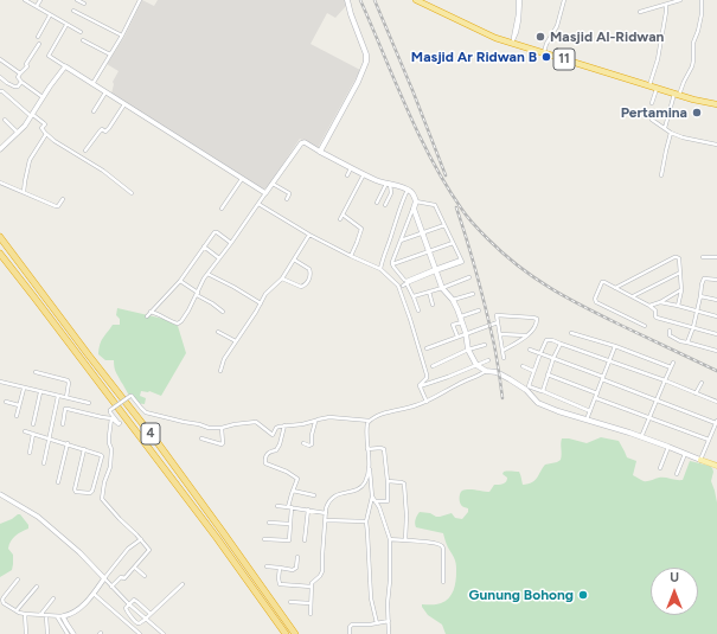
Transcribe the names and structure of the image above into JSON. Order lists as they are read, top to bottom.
{
  "streets": {
    "highway": ["11", "4"]
  },
  "places": [
    "Masjid Al-Ridwan",
    "Masjid Ar Ridwan B",
    "Pertamina",
    "Gunung Bohong"
  ],
  "north": "top"
}
